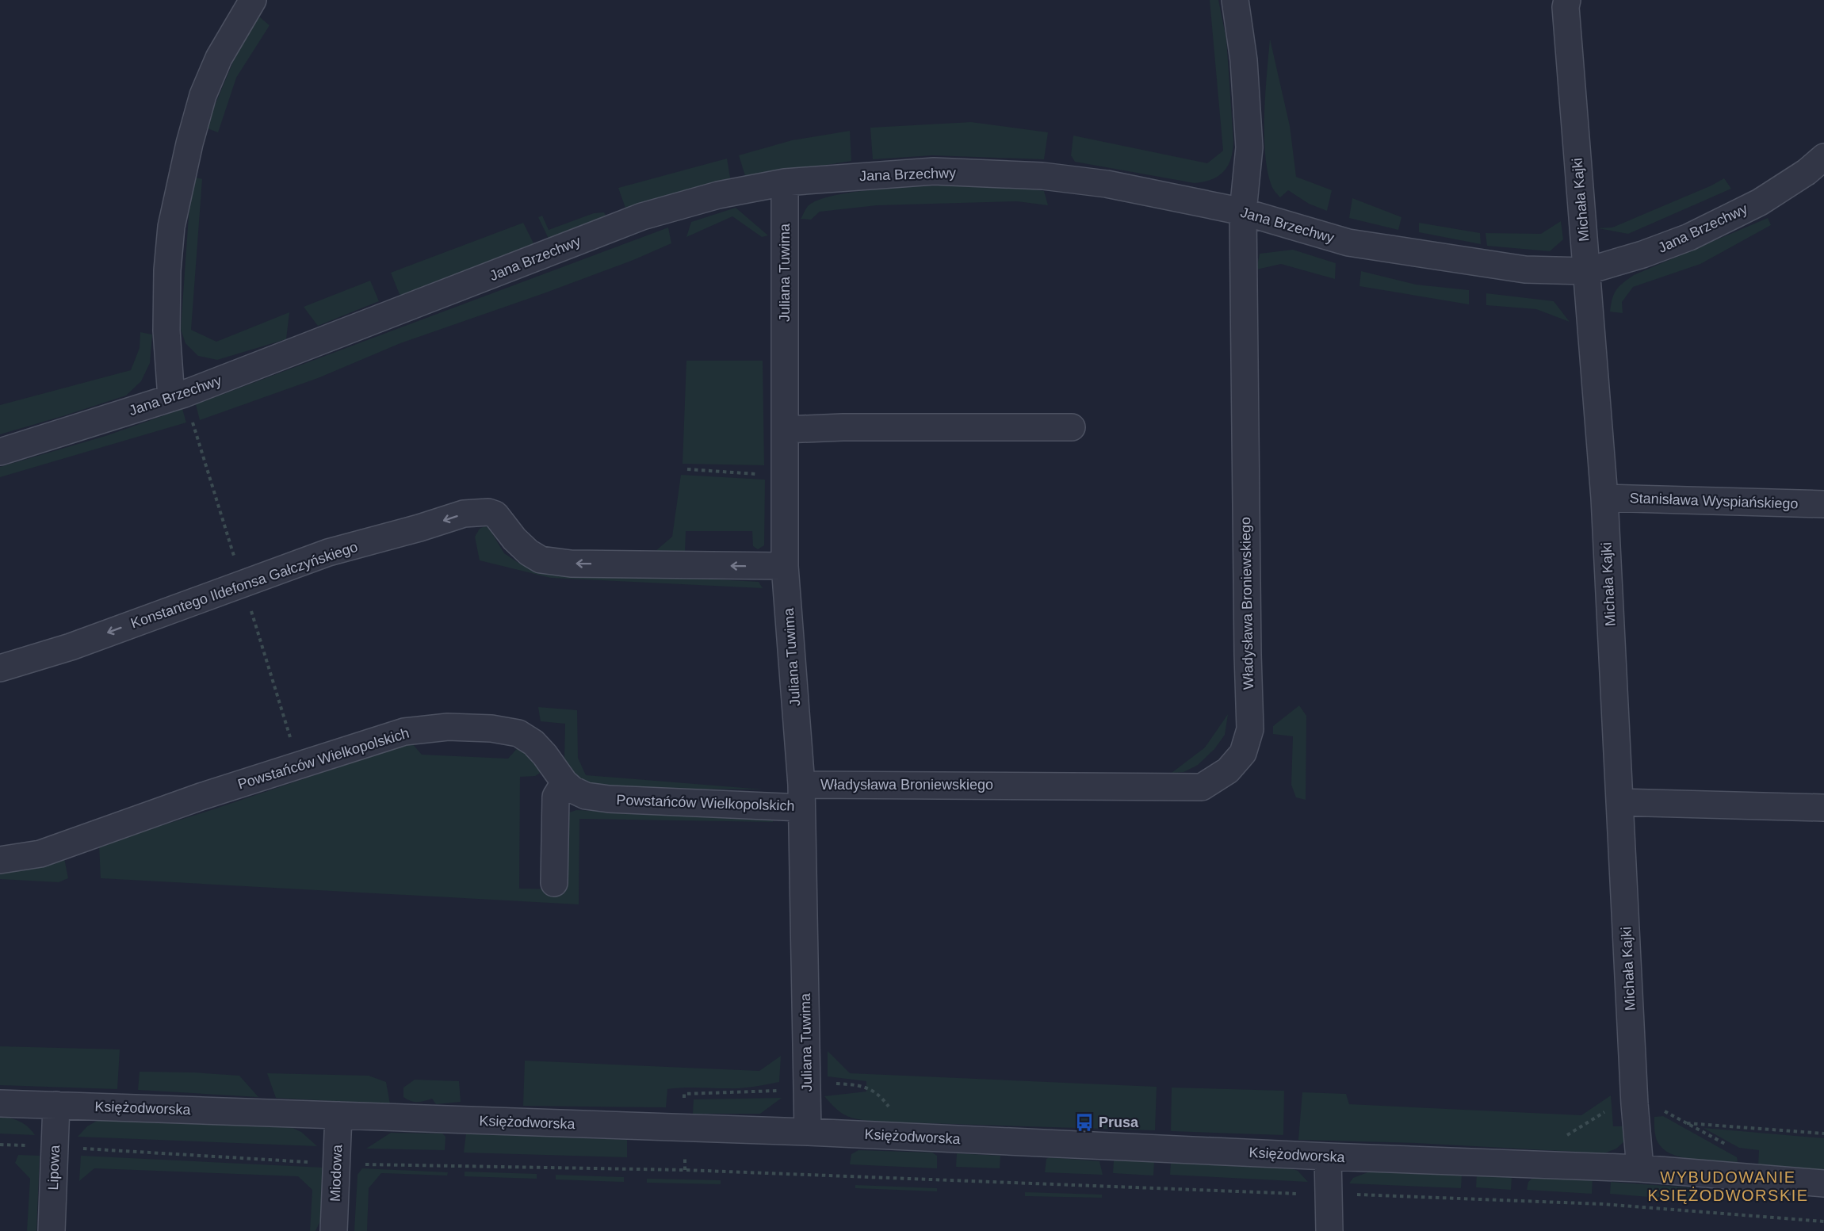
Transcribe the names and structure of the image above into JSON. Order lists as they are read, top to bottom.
{
  "streets": {
    "street": [
      "Jana Brzechwy",
      "Michała Kajki",
      "Juliana Tuwima",
      "Stanisława Wyspiańskiego",
      "Konstantego Ildefonsa Gałczyńskiego",
      "Władysława Broniewskiego",
      "Powstańców Wielkopolskich",
      "Księżodworska",
      "Lipowa",
      "Miodowa"
    ]
  },
  "crossings": [
    ["Jana Brzechwy", "Michała Kajki"],
    ["Jana Brzechwy", "Juliana Tuwima"],
    ["Jana Brzechwy", "Władysława Broniewskiego"],
    ["Michała Kajki", "Stanisława Wyspiańskiego"],
    ["Michała Kajki", "Księżodworska"],
    ["Juliana Tuwima", "Konstantego Ildefonsa Gałczyńskiego"],
    ["Juliana Tuwima", "Władysława Broniewskiego"],
    ["Juliana Tuwima", "Powstańców Wielkopolskich"],
    ["Juliana Tuwima", "Księżodworska"],
    ["Władysława Broniewskiego", "Powstańców Wielkopolskich"],
    ["Księżodworska", "Lipowa"],
    ["Księżodworska", "Miodowa"]
  ],
  "one_way": ["Konstantego Ildefonsa Gałczyńskiego"],
  "districts": ["WYBUDOWANIE KSIĘŻODWORSKIE"],
  "places": {
    "bus stop": ["Prusa"]
  }
}
